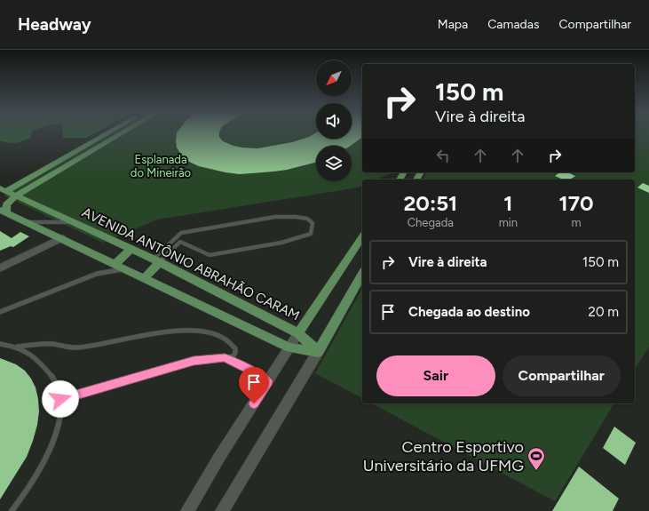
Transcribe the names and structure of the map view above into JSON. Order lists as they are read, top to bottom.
{
  "streets": {
    "main road": ["AVENIDA ANTÔNIO ABRAHÃO CARAM"]
  },
  "parks": ["Esplanada do Mineirão"],
  "places": {
    "sports": ["Centro Esportivo Universitário da UFMG"]
  },
  "north": "bottom left",
  "page": {
    "header": "Headway",
    "nav": ["Mapa", "Camadas", "Compartilhar"],
    "turn": ["150 m", "Vire à direita"],
    "eta": [
      "20:51",
      "Chegada",
      "1",
      "min",
      "170",
      "m"
    ],
    "list": [
      {
        "name": "Vire à direita",
        "value": "150 m"
      },
      {
        "name": "Chegada ao destino",
        "value": "20 m"
      }
    ],
    "buttons": ["Sair", "Compartilhar"]
  }
}
